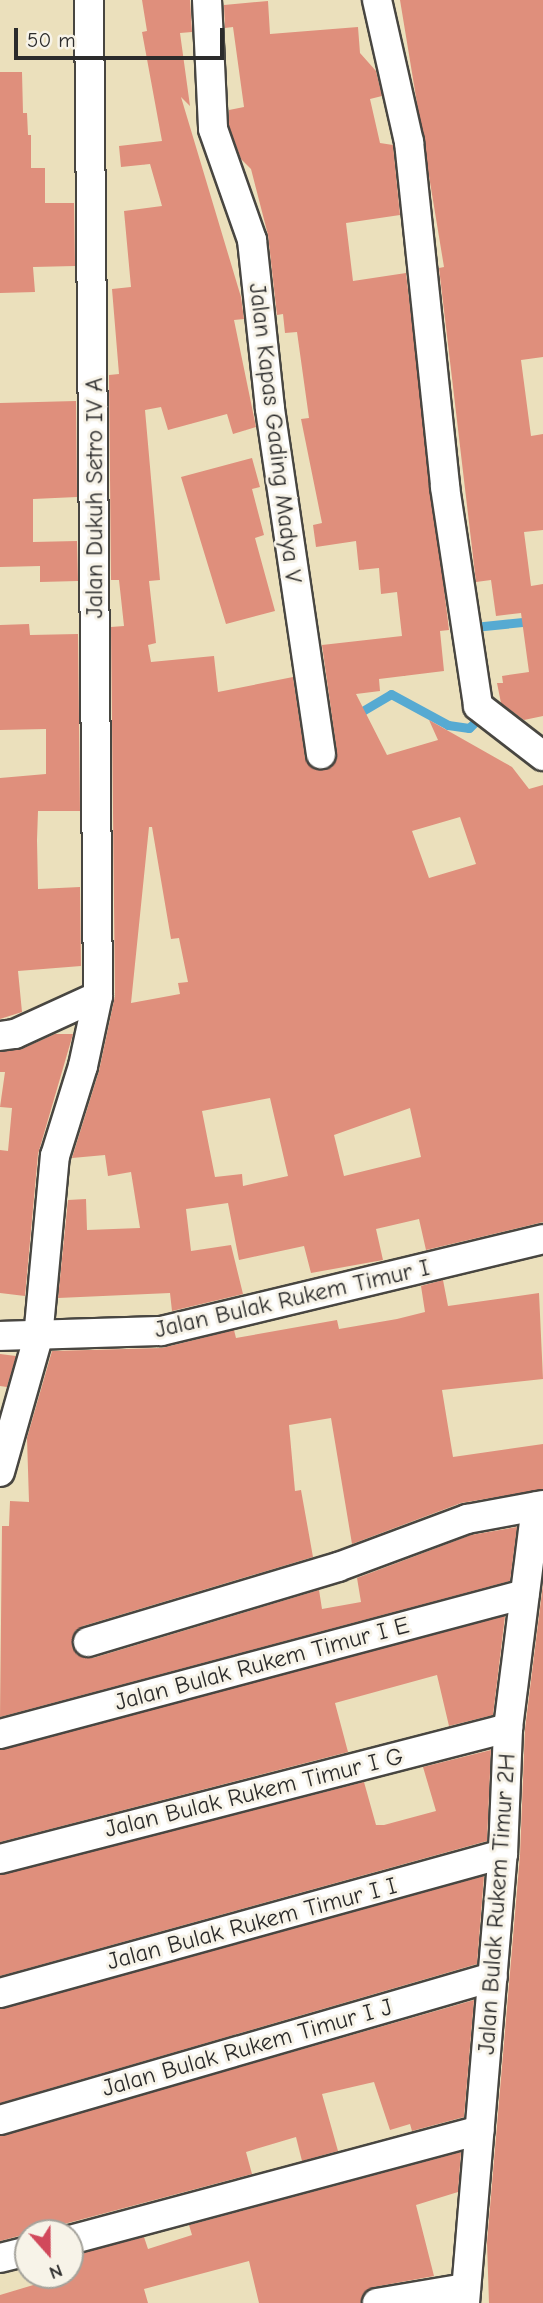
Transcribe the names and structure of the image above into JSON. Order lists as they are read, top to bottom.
{
  "streets": {
    "street": [
      "Jalan Kapas Gading Madya V",
      "Jalan Dukuh Setro IV A",
      "Jalan Bulak Rukem Timur I",
      "Jalan Bulak Rukem Timur I E",
      "Jalan Bulak Rukem Timur I G",
      "Jalan Bulak Rukem Timur 2H",
      "Jalan Bulak Rukem Timur I I",
      "Jalan Bulak Rukem Timur I J"
    ]
  },
  "crossings": [
    ["Jalan Dukuh Setro IV A", "Jalan Bulak Rukem Timur I"],
    ["Jalan Bulak Rukem Timur I E", "Jalan Bulak Rukem Timur 2H"],
    ["Jalan Bulak Rukem Timur I G", "Jalan Bulak Rukem Timur 2H"],
    ["Jalan Bulak Rukem Timur 2H", "Jalan Bulak Rukem Timur I I"],
    ["Jalan Bulak Rukem Timur 2H", "Jalan Bulak Rukem Timur I J"]
  ],
  "scale_bar": "50 m",
  "north": "bottom"
}
